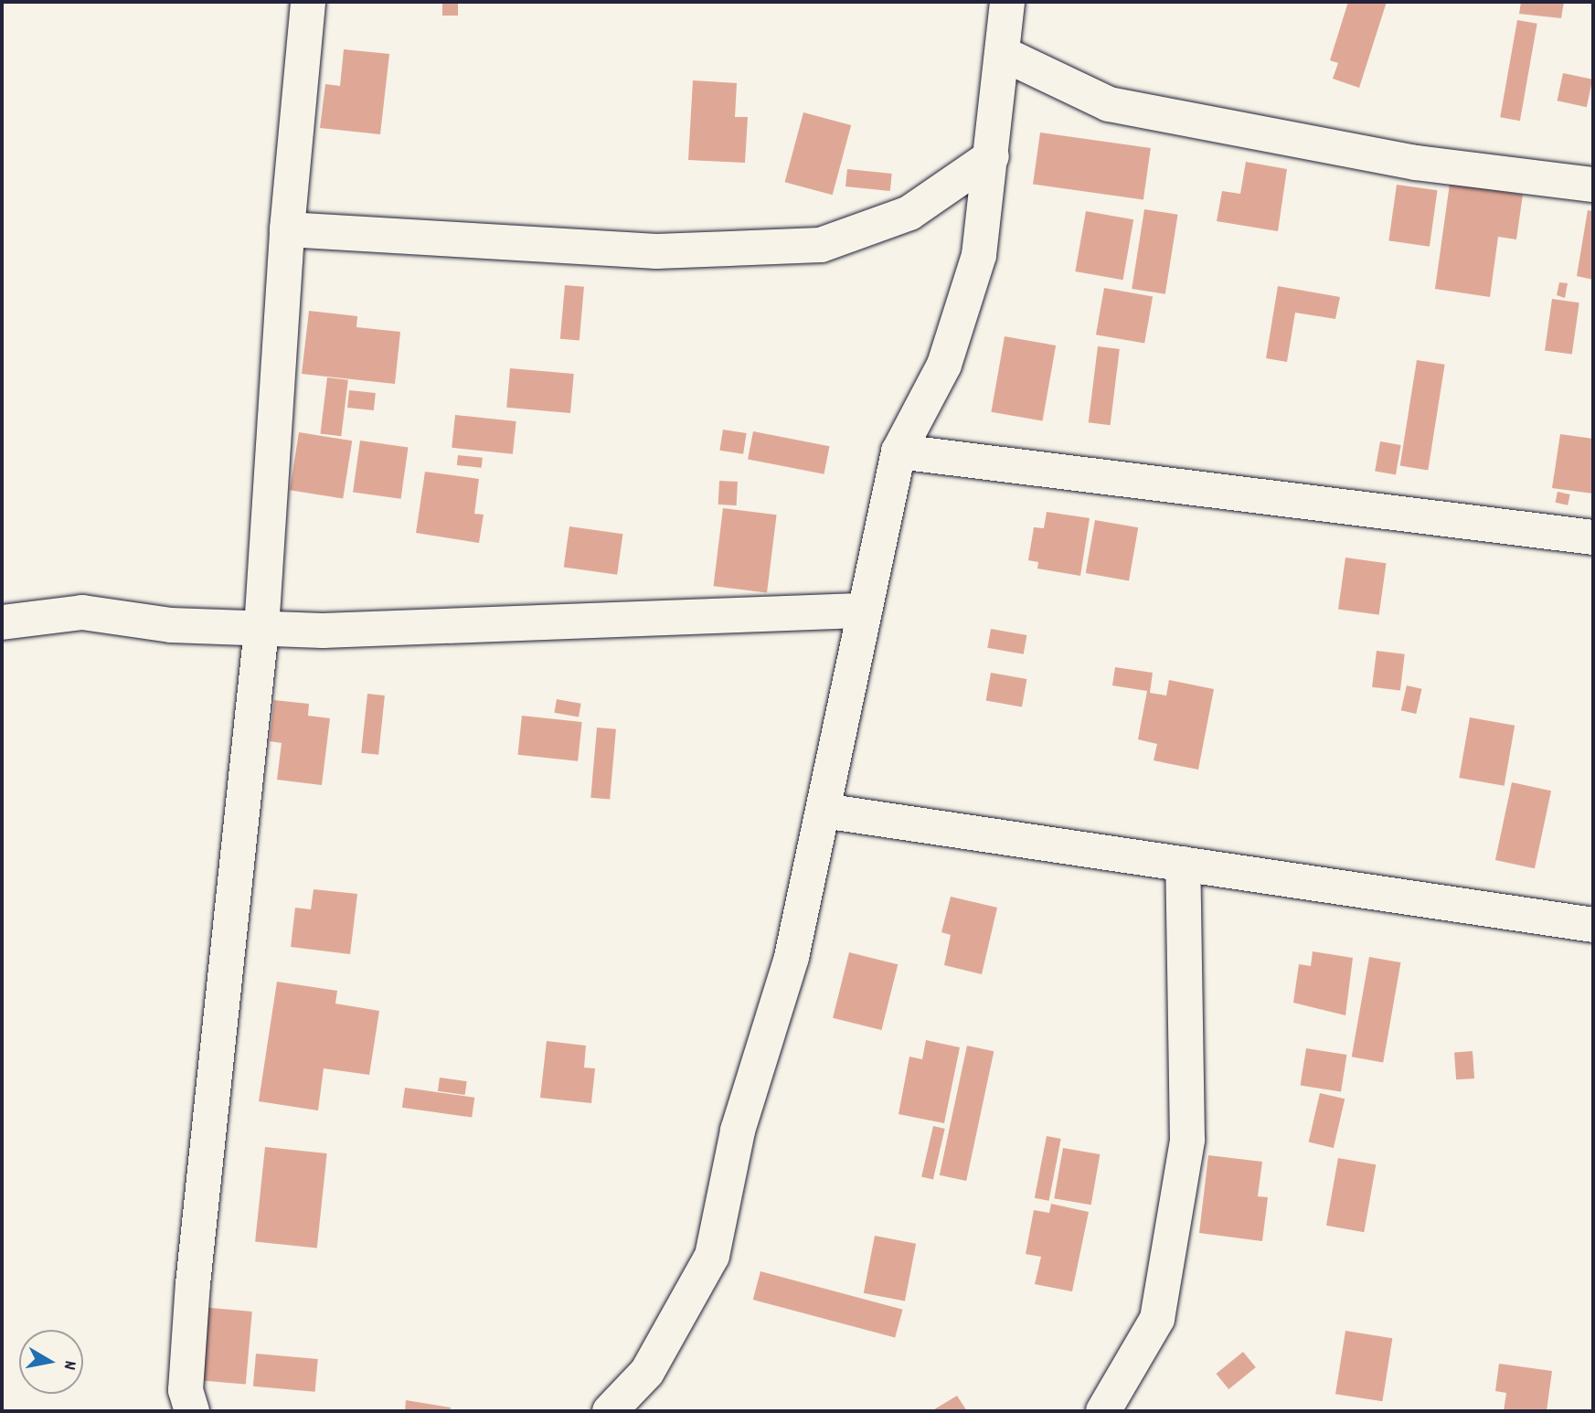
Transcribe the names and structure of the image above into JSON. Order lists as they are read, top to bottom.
{
  "north": "right"
}
